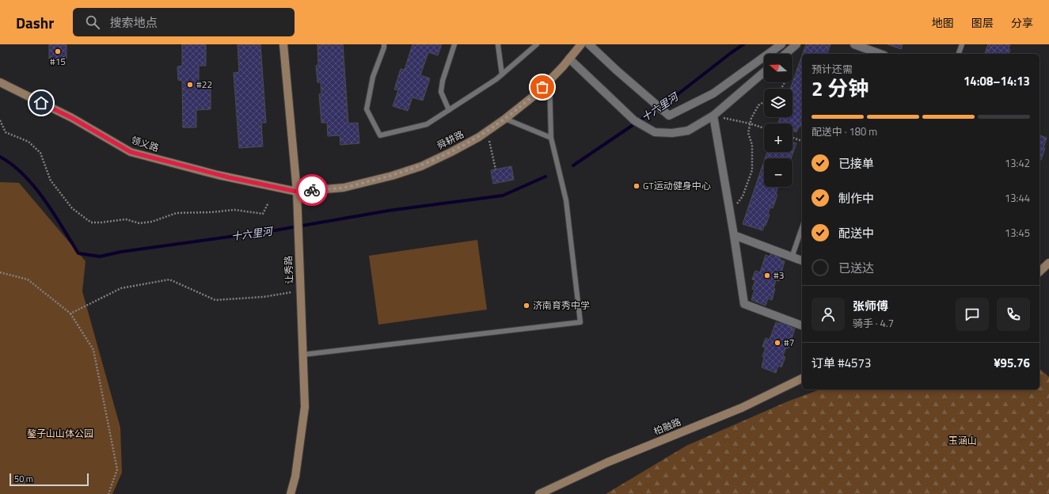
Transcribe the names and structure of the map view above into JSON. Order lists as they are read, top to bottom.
{
  "streets": {
    "street": [
      "舜耕路",
      "领义路",
      "让秀路",
      "柏融路"
    ]
  },
  "crossings": [
    ["舜耕路", "领义路"],
    ["舜耕路", "让秀路"],
    ["领义路", "让秀路"]
  ],
  "water": ["十六里河"],
  "parks": ["鏊子山山体公园", "玉涵山"],
  "places": [
    "#15",
    "#22",
    "GT运动健身中心",
    "#3",
    "济南育秀中学",
    "#7"
  ],
  "scale_bar": "50 m",
  "north": "left",
  "page": {
    "header": "Dashr",
    "search": "搜索地点",
    "nav": ["地图", "图层", "分享"],
    "map_buttons": ["+", "−"],
    "heading": ["2 分钟", "预计还需", "14:08–14:13"],
    "panel": [
      "张师傅",
      "骑手 · 4.7",
      "订单 #4573",
      "¥95.76"
    ],
    "bar": "配送中 · 180 m",
    "list": [
      ["已接单", "13:42"],
      ["制作中", "13:44"],
      ["配送中", "13:45"],
      "已送达"
    ],
    "scale": "50 m"
  }
}
